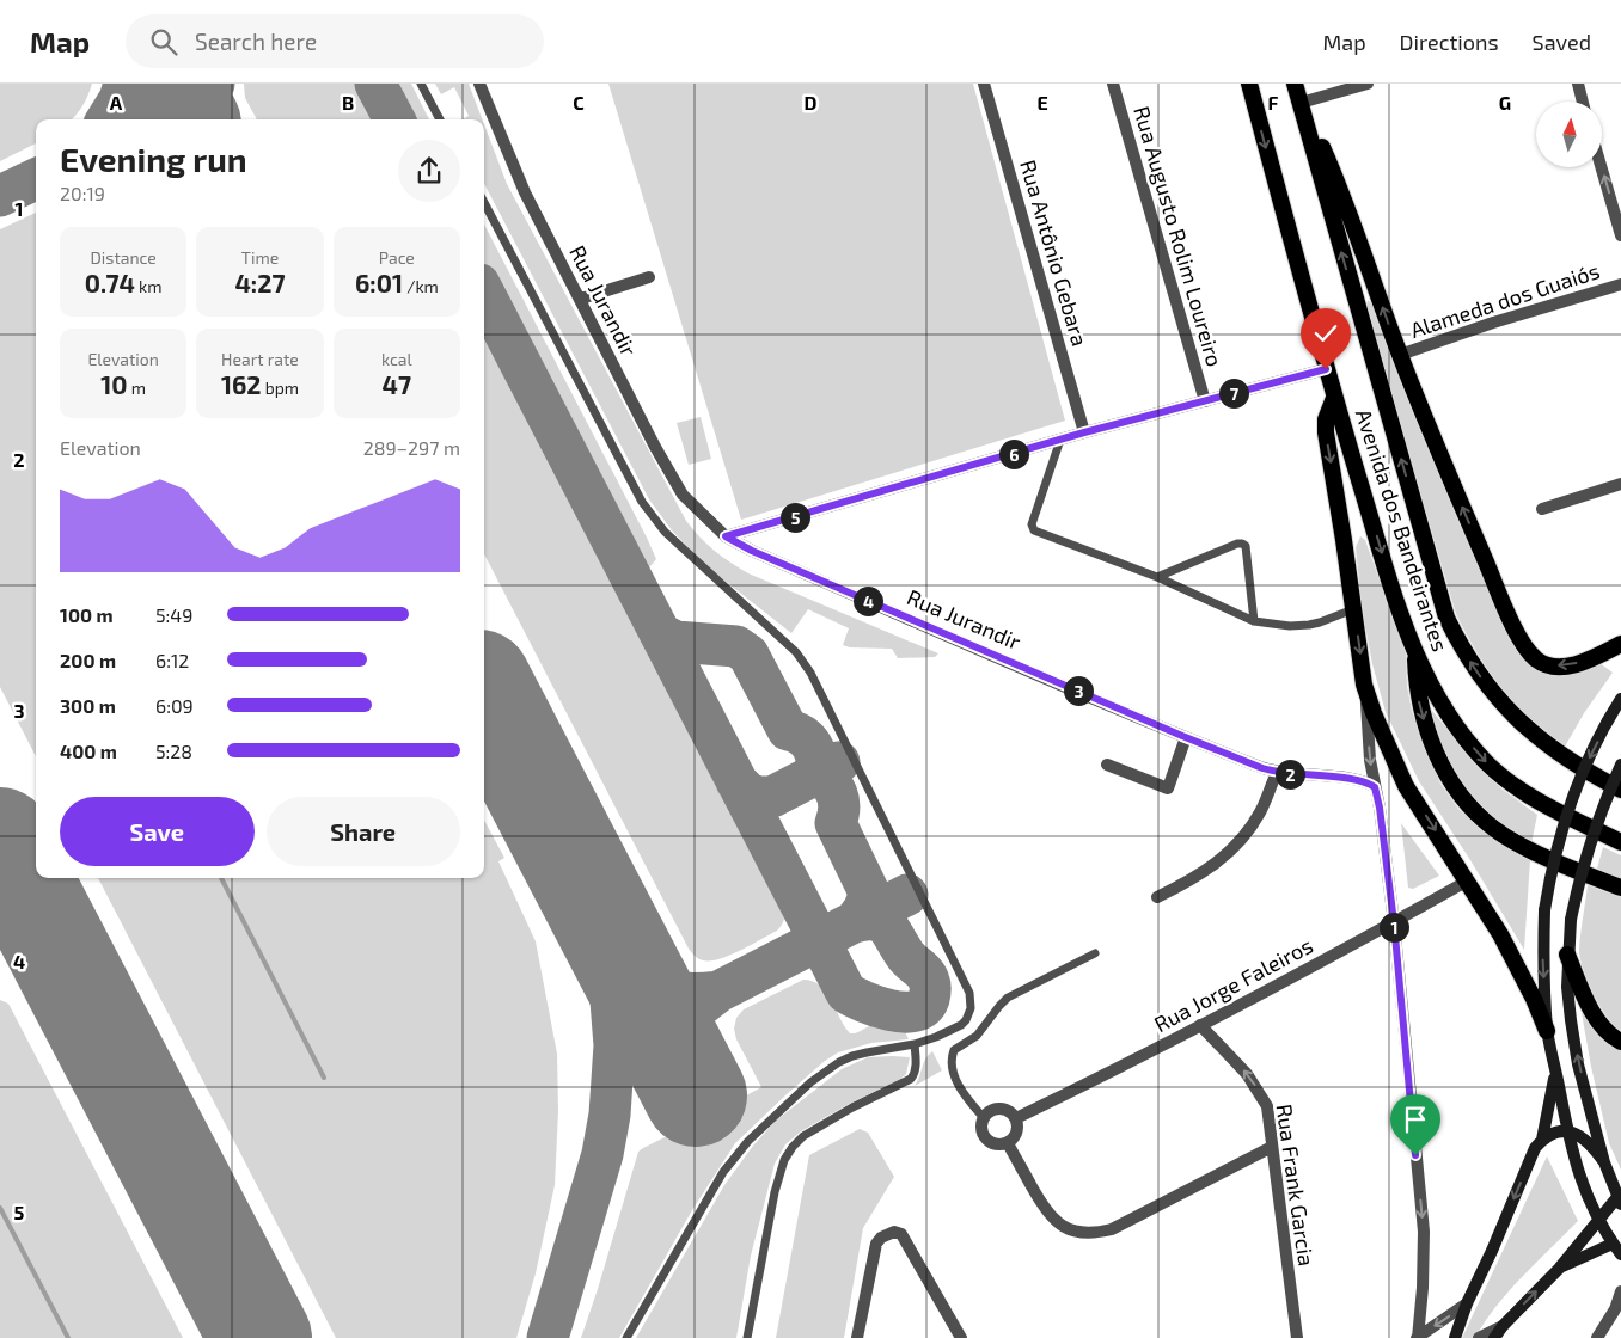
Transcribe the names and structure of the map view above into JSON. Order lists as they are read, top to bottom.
{
  "streets": {
    "highway": ["Avenida dos Bandeirantes"],
    "street": [
      "Rua Augusto Rolim Loureiro",
      "Rua Antônio Gebara",
      "Rua Jurandir",
      "Alameda dos Guaiós",
      "Rua Jorge Faleiros",
      "Rua Frank Garcia"
    ]
  },
  "crossings": [
    ["Rua Jorge Faleiros", "Rua Frank Garcia"]
  ],
  "one_way": ["Rua Frank Garcia"],
  "north": "top",
  "page": {
    "header": "Map",
    "search": "Search here",
    "nav": ["Map", "Directions", "Saved"],
    "heading": ["Evening run", "20:19"],
    "stats": [
      ["Distance", "0.74 km"],
      ["Time", "4:27"],
      ["Pace", "6:01 /km"],
      ["Elevation", "10 m"],
      ["Heart rate", "162 bpm"],
      ["kcal", "47"]
    ],
    "pins": [
      "7",
      "6",
      "5",
      "4",
      "3",
      "2",
      "1"
    ],
    "chart": ["Elevation", "289–297 m"],
    "list": [
      {
        "name": "100 m",
        "note": "5:49"
      },
      {
        "name": "200 m",
        "note": "6:12"
      },
      {
        "name": "300 m",
        "note": "6:09"
      },
      {
        "name": "400 m",
        "note": "5:28"
      }
    ],
    "buttons": ["Save", "Share"]
  },
  "grid": {
    "columns": [
      "A",
      "B",
      "C",
      "D",
      "E",
      "F",
      "G"
    ],
    "rows": [
      "1",
      "2",
      "3",
      "4",
      "5"
    ]
  }
}
